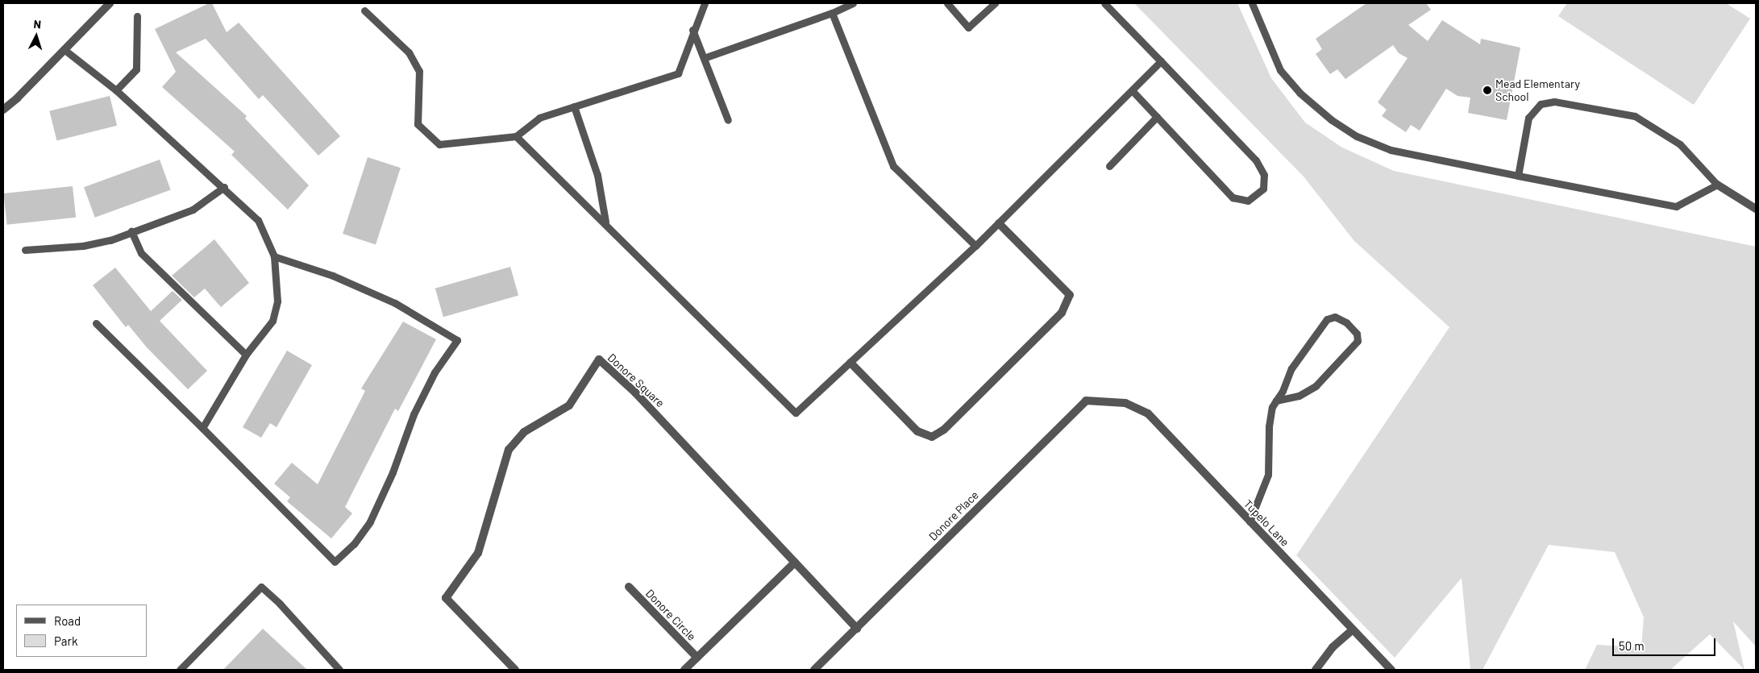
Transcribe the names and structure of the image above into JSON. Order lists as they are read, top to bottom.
{
  "streets": {
    "street": [
      "Donore Square",
      "Donore Place",
      "Tupelo Lane",
      "Donore Circle"
    ]
  },
  "crossings": [
    ["Donore Square", "Donore Place"],
    ["Donore Place", "Tupelo Lane"]
  ],
  "places": ["Mead Elementary School"],
  "legend": ["Road", "Park"],
  "scale_bar": "50 m",
  "north": "top"
}
